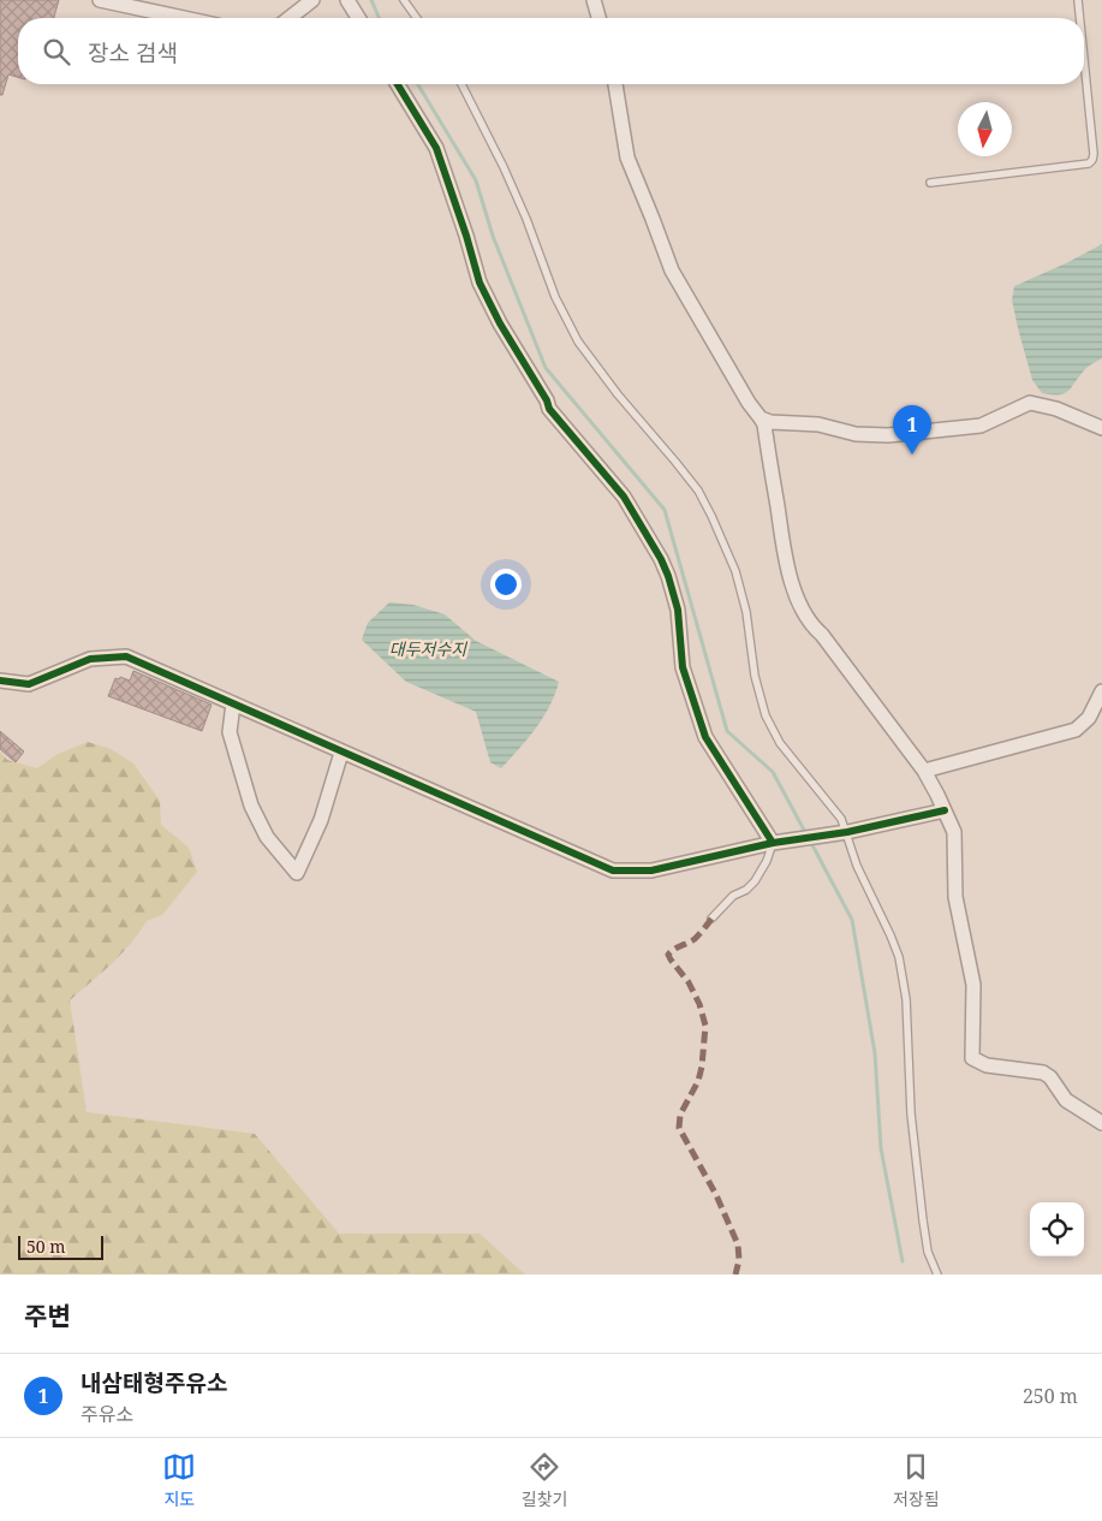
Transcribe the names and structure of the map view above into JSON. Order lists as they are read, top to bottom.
{
  "water": ["대두저수지"],
  "scale_bar": "50 m",
  "north": "bottom",
  "page": {
    "search": "장소 검색",
    "pins": "1",
    "scale": "50 m",
    "heading": "주변",
    "list": [
      {
        "mark": "1",
        "name": "내삼태형주유소",
        "note": "주유소",
        "value": "250 m"
      }
    ],
    "nav": ["지도", "길찾기", "저장됨"]
  }
}
